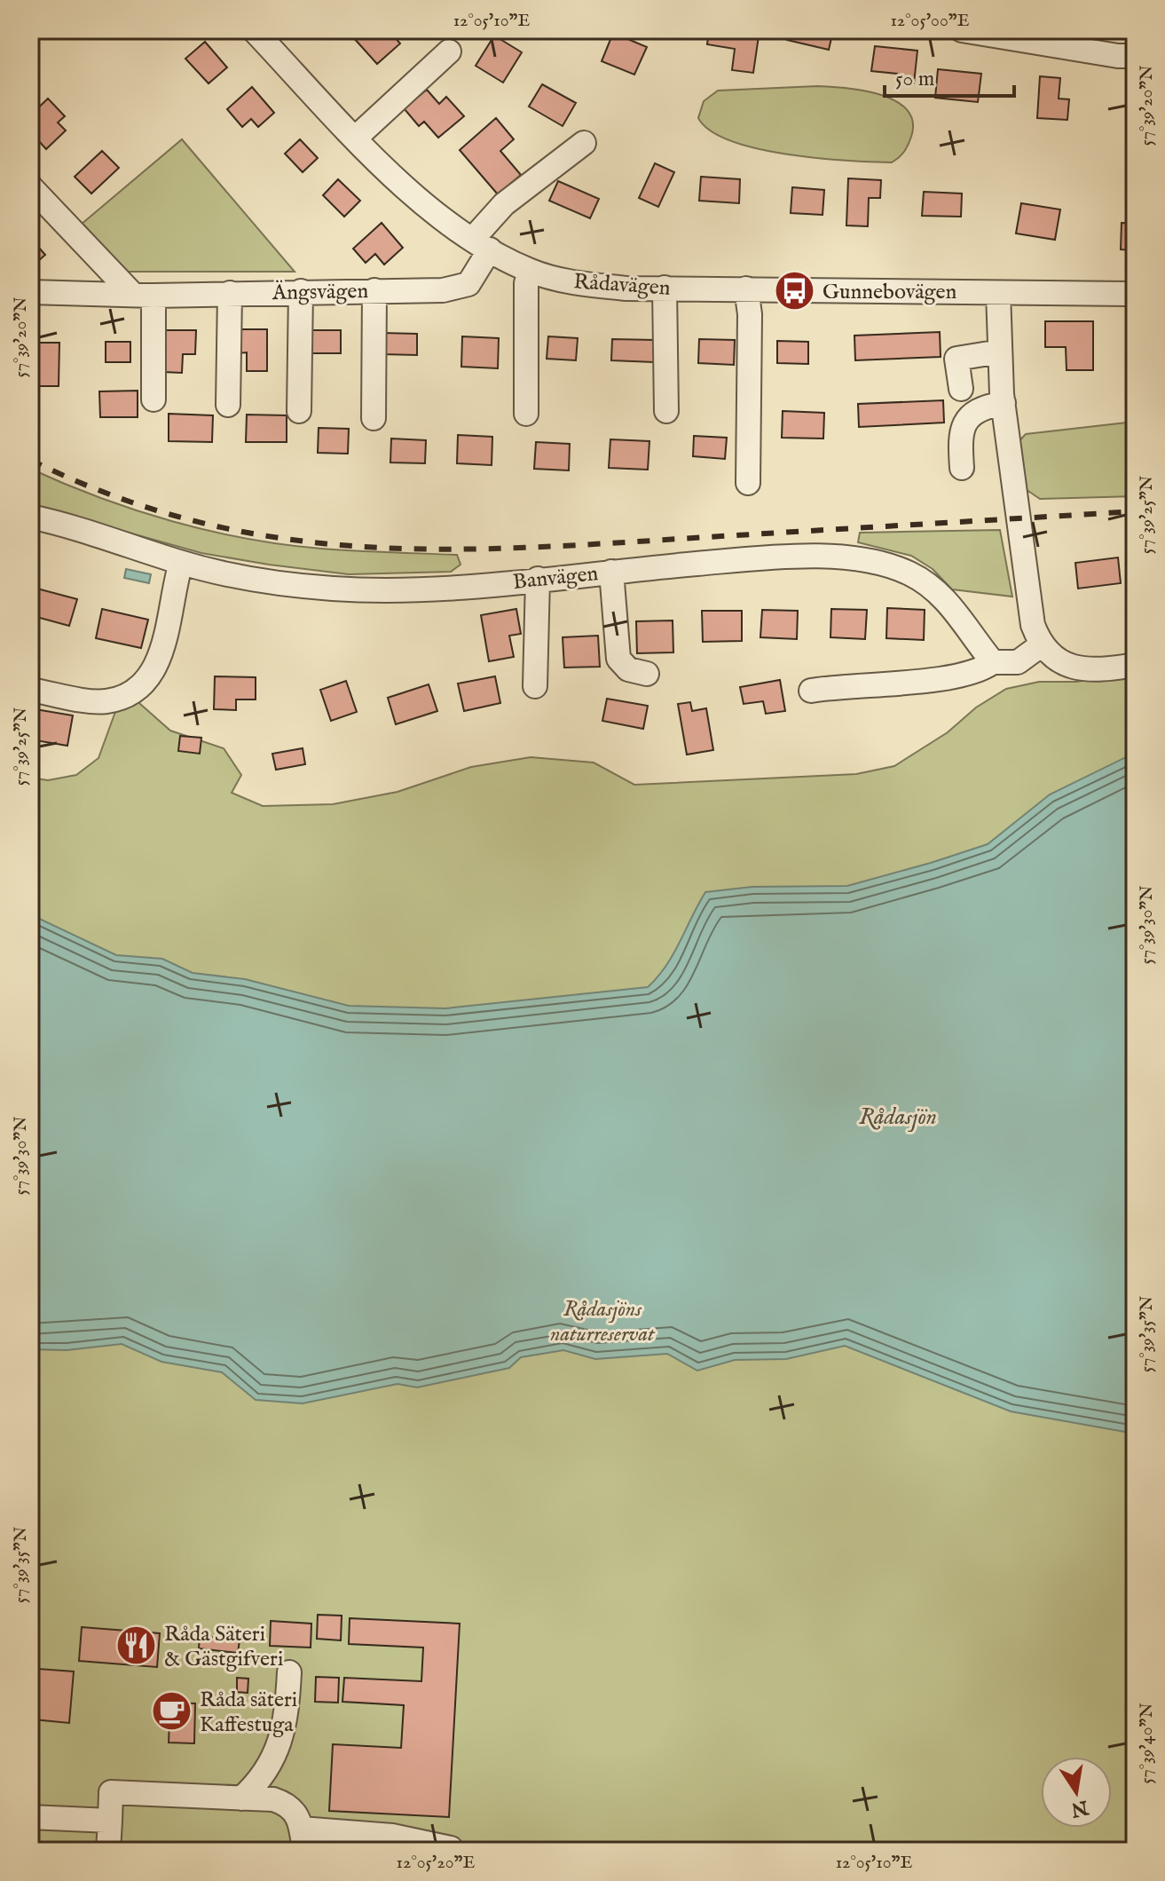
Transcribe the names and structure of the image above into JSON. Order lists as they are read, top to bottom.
{
  "streets": {
    "street": ["Rådavägen", "Ängsvägen", "Banvägen"]
  },
  "crossings": [
    ["Rådavägen", "Ängsvägen"]
  ],
  "water": ["Rådasjön"],
  "parks": ["Rådasjöns naturreservat"],
  "places": {
    "bus stop": ["Gunnebovägen"],
    "restaurant": ["Råda Säteri & Gästgifveri"],
    "cafe": ["Råda säteri Kaffestuga"]
  },
  "scale_bar": "50 m",
  "north": "bottom",
  "coordinates": [
    "12°05'10\"E",
    "12°05'00\"E",
    "57°39'20\"N",
    "57°39'25\"N",
    "57°39'30\"N",
    "57°39'35\"N",
    "57°39'40\"N",
    "12°05'20\"E"
  ]
}
